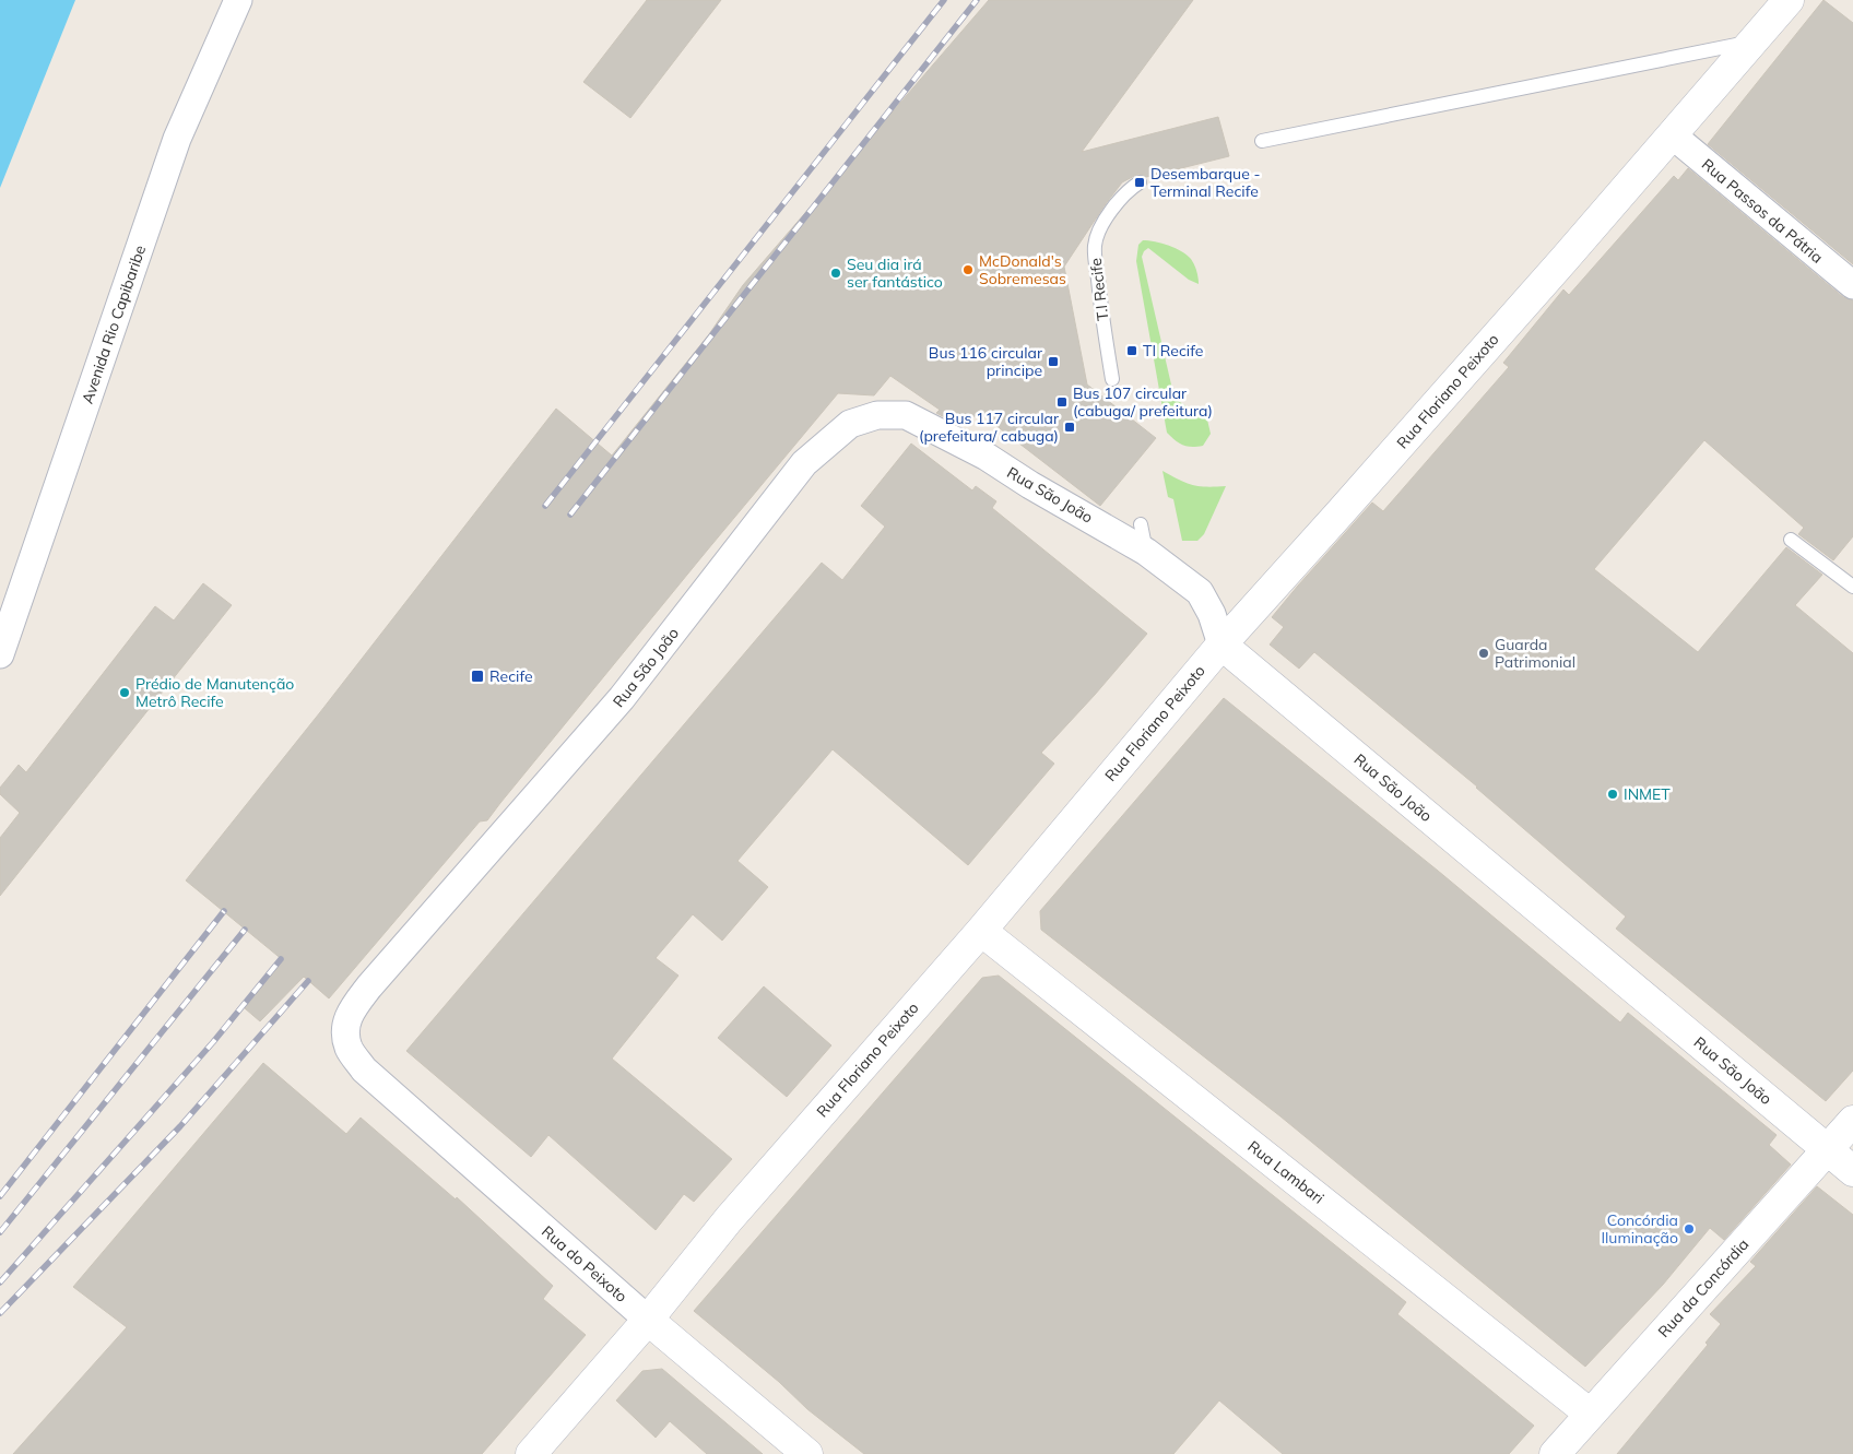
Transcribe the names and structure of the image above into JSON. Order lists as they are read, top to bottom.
{
  "streets": {
    "street": [
      "Rua Passos da Pátria",
      "Avenida Rio Capibaribe",
      "Rua Floriano Peixoto",
      "Rua São João",
      "Rua Lambari",
      "Rua do Peixoto",
      "Rua da Concórdia"
    ],
    "lane": ["T.I Recife"]
  },
  "crossings": [
    ["Rua Passos da Pátria", "Rua Floriano Peixoto"],
    ["Rua Floriano Peixoto", "Rua São João"],
    ["Rua Floriano Peixoto", "Rua Lambari"],
    ["Rua Floriano Peixoto", "Rua do Peixoto"],
    ["Rua São João", "Rua do Peixoto"],
    ["Rua São João", "Rua da Concórdia"],
    ["Rua Lambari", "Rua da Concórdia"]
  ],
  "places": {
    "transit": [
      "Desembarque - Terminal Recife",
      "TI Recife",
      "Bus 116 circular principe",
      "Bus 107 circular (cabuga/ prefeitura)",
      "Bus 117 circular (prefeitura/ cabuga)",
      "Recife"
    ],
    "other": [
      "McDonald's Sobremesas",
      "Seu dia irá ser fantástico",
      "Guarda Patrimonial",
      "Prédio de Manutenção Metrô Recife",
      "INMET",
      "Concórdia Iluminação"
    ]
  }
}
